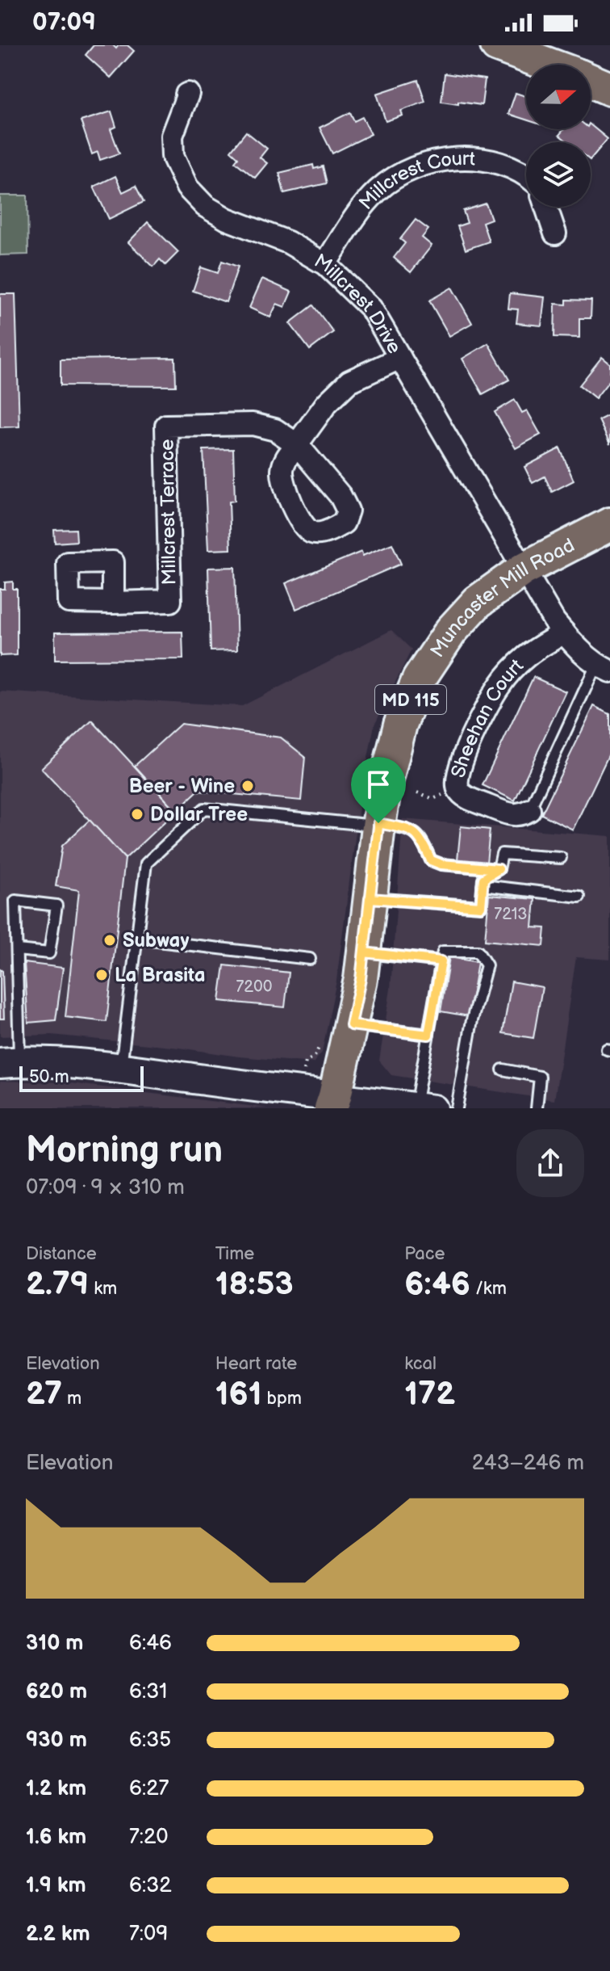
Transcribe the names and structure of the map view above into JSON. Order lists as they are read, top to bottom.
{
  "streets": {
    "main road": ["Muncaster Mill Road", "MD 115"],
    "street": [
      "Millcrest Court",
      "Millcrest Drive",
      "Millcrest Terrace",
      "Sheehan Court"
    ]
  },
  "crossings": [
    ["Millcrest Court", "Millcrest Drive"],
    ["Millcrest Drive", "Millcrest Terrace"],
    ["Millcrest Drive", "Muncaster Mill Road"],
    ["Millcrest Drive", "Sheehan Court"]
  ],
  "places": [
    "Beer - Wine",
    "Dollar Tree",
    "Subway",
    "La Brasita"
  ],
  "house_numbers": ["7213", "7200"],
  "scale_bar": "50 m",
  "north": "right",
  "page": {
    "status": "07:09",
    "scale": "50 m",
    "heading": ["Morning run", "07:09 · 9 × 310 m"],
    "stats": [
      ["Distance", "2.79 km"],
      ["Time", "18:53"],
      ["Pace", "6:46 /km"],
      ["Elevation", "27 m"],
      ["Heart rate", "161 bpm"],
      ["kcal", "172"]
    ],
    "chart": ["Elevation", "243–246 m"],
    "list": [
      {
        "name": "310 m",
        "note": "6:46"
      },
      {
        "name": "620 m",
        "note": "6:31"
      },
      {
        "name": "930 m",
        "note": "6:35"
      },
      {
        "name": "1.2 km",
        "note": "6:27"
      },
      {
        "name": "1.6 km",
        "note": "7:20"
      },
      {
        "name": "1.9 km",
        "note": "6:32"
      },
      {
        "name": "2.2 km",
        "note": "7:09"
      }
    ]
  }
}
